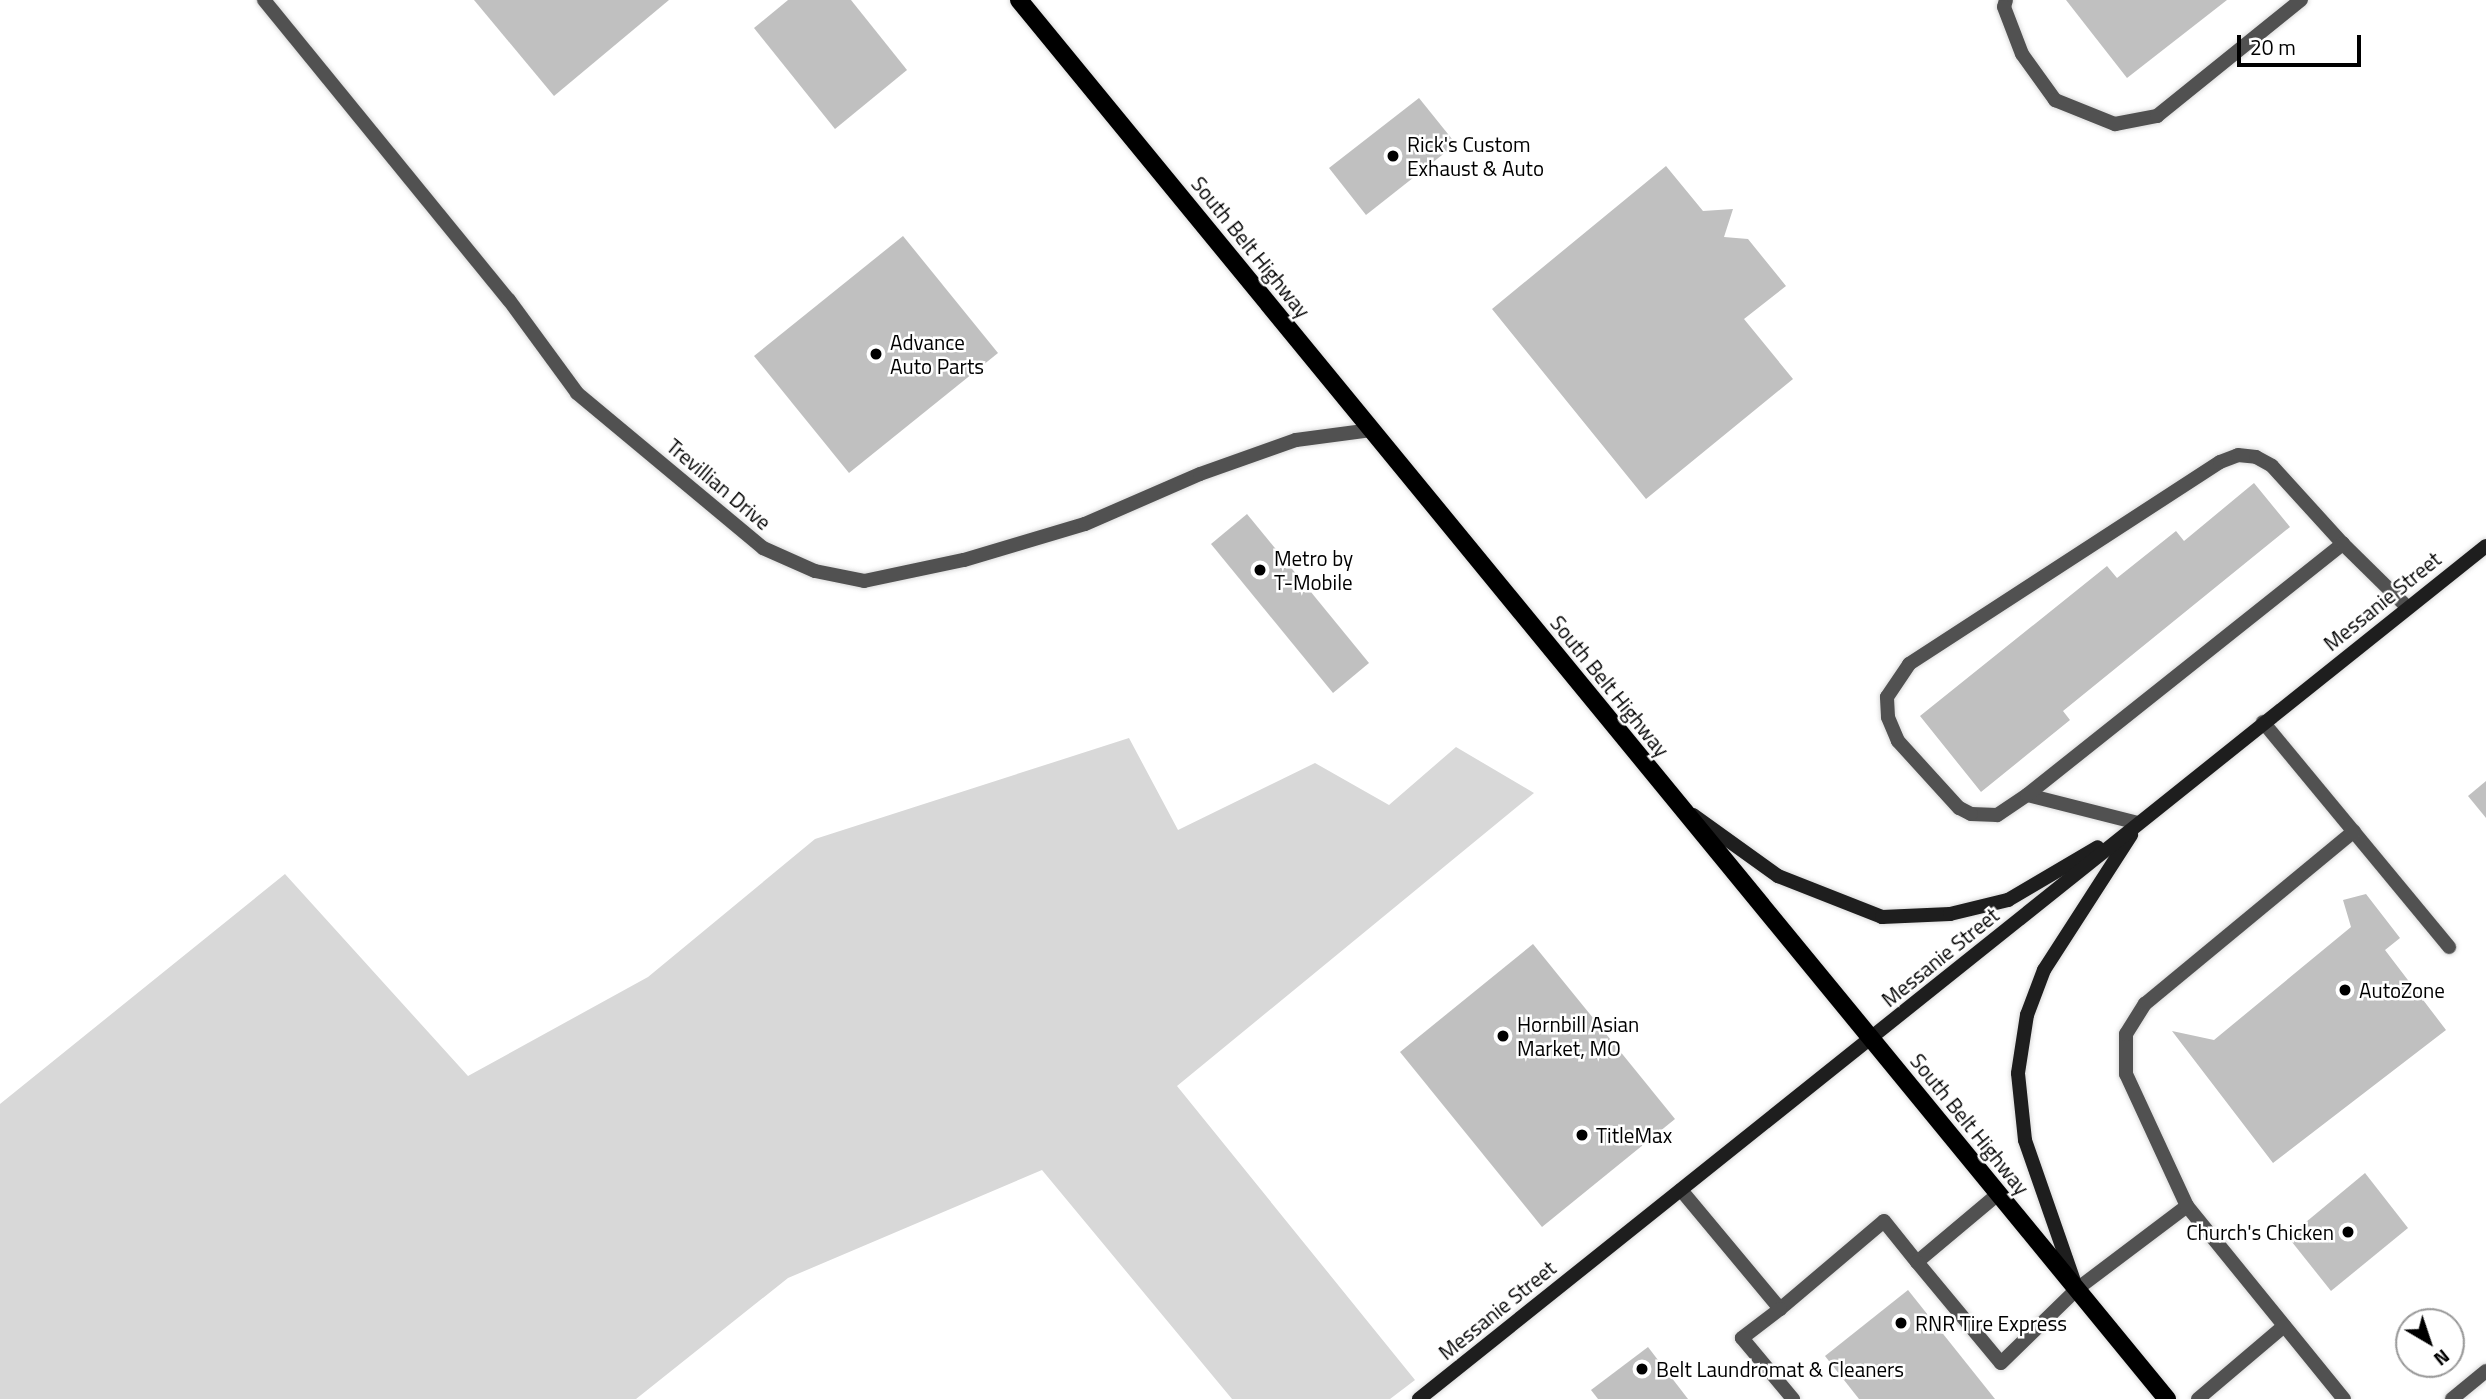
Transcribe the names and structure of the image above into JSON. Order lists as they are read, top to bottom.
{
  "streets": {
    "main road": ["South Belt Highway"],
    "street": ["Trevillian Drive", "Messanie Street"]
  },
  "crossings": [
    ["South Belt Highway", "Trevillian Drive"],
    ["South Belt Highway", "Messanie Street"]
  ],
  "places": [
    "Rick's Custom Exhaust & Auto",
    "Advance Auto Parts",
    "Metro by T-Mobile",
    "AutoZone",
    "Hornbill Asian Market, MO",
    "TitleMax",
    "Church's Chicken",
    "RNR Tire Express",
    "Belt Laundromat & Cleaners"
  ],
  "scale_bar": "20 m",
  "north": "bottom right"
}
